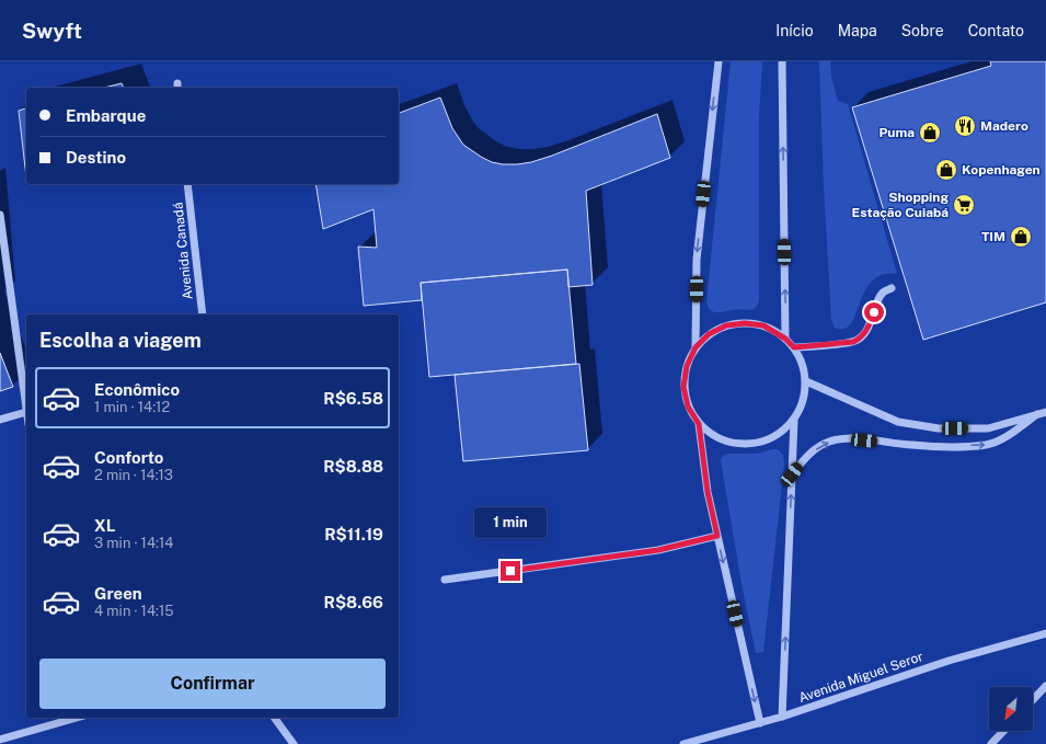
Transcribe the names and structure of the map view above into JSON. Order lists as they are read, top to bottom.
{
  "streets": {
    "street": ["Avenida Canadá", "Avenida Miguel Seror"]
  },
  "places": {
    "restaurant": ["Madero"],
    "shop": ["Puma", "Kopenhagen", "TIM"],
    "supermarket": ["Shopping Estação Cuiabá"]
  },
  "north": "bottom left",
  "page": {
    "header": "Swyft",
    "nav": [
      "Início",
      "Mapa",
      "Sobre",
      "Contato"
    ],
    "banner": ["Embarque", "Destino"],
    "heading": "Escolha a viagem",
    "list": [
      {
        "name": "Econômico",
        "note": "1 min · 14:12",
        "value": "R$6.58"
      },
      {
        "name": "Conforto",
        "note": "2 min · 14:13",
        "value": "R$8.88"
      },
      {
        "name": "XL",
        "note": "3 min · 14:14",
        "value": "R$11.19"
      },
      {
        "name": "Green",
        "note": "4 min · 14:15",
        "value": "R$8.66"
      }
    ],
    "bubble": "1 min",
    "buttons": "Confirmar"
  }
}
